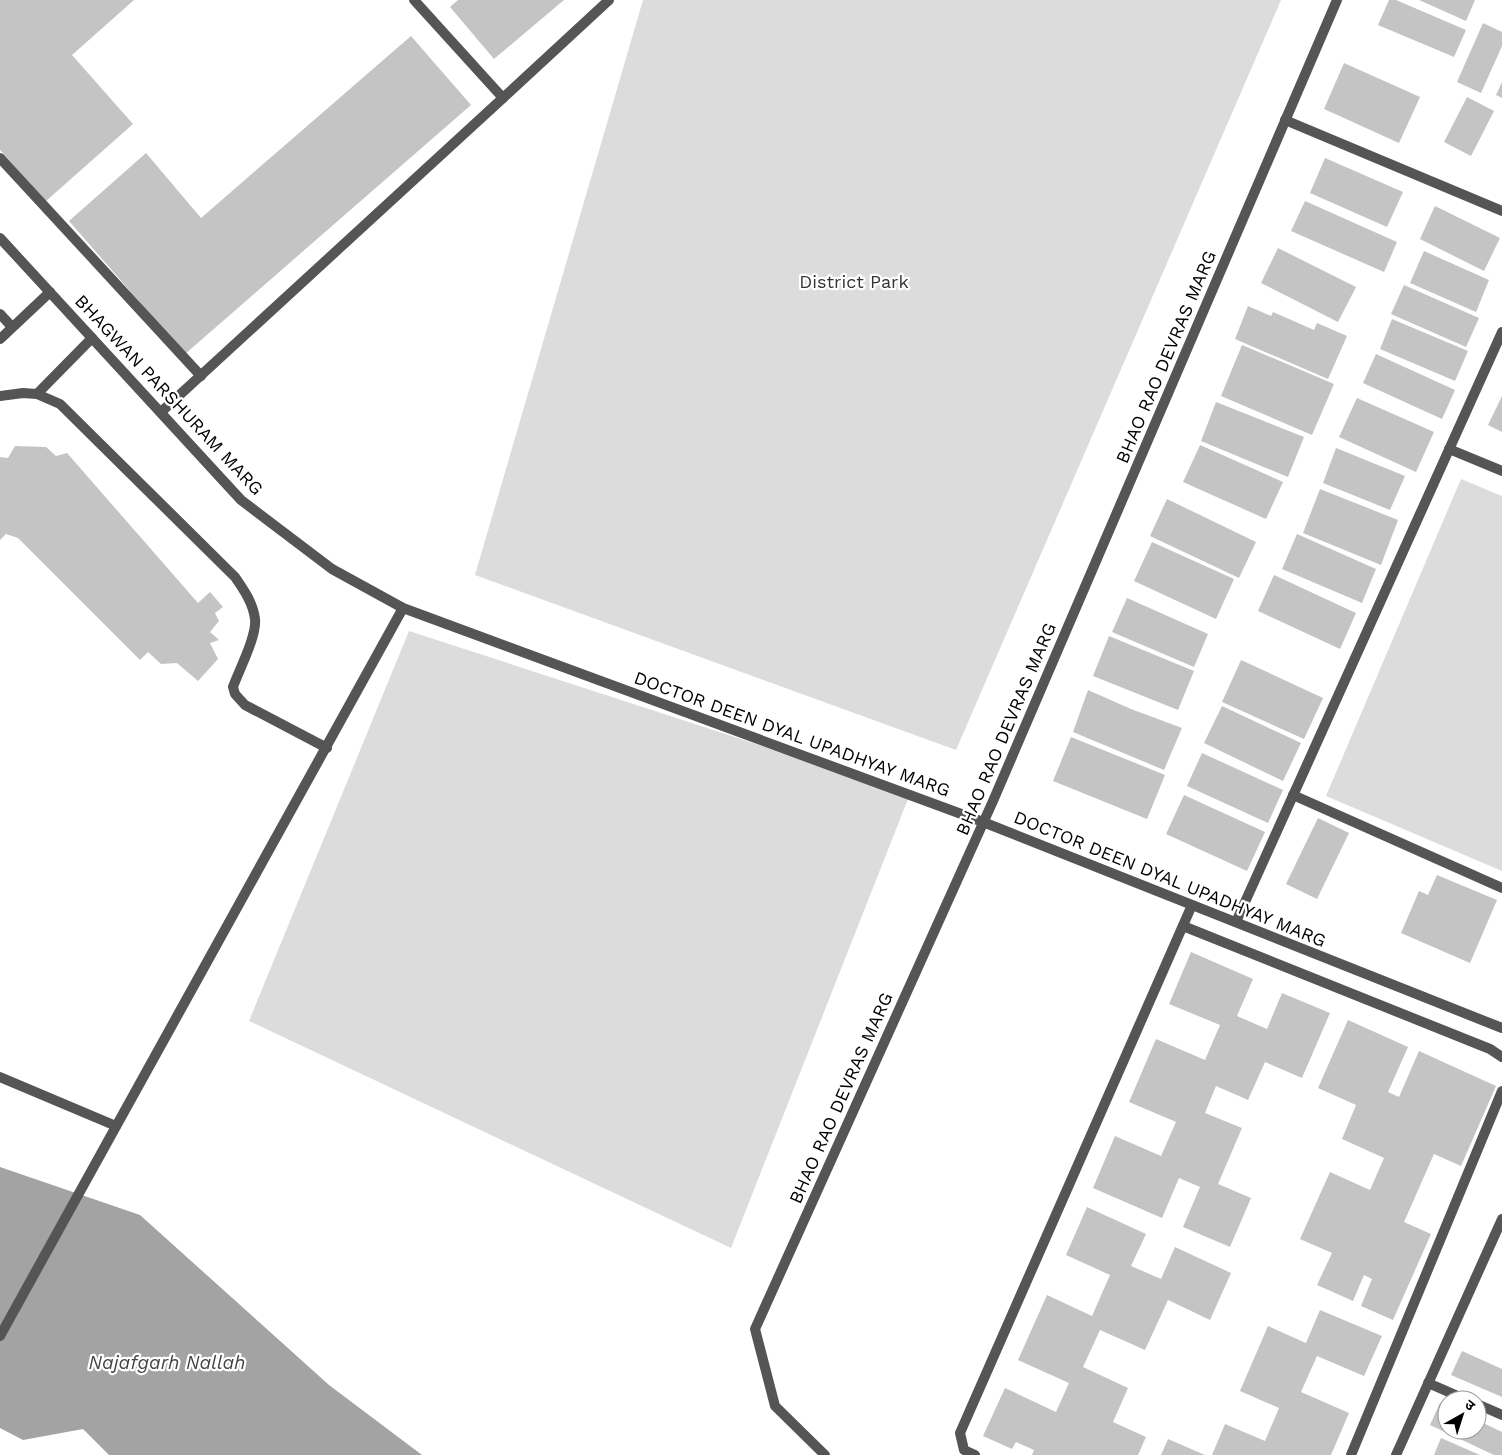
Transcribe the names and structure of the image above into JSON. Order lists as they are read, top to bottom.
{
  "streets": {
    "street": ["BHAO RAO DEVRAS MARG", "BHAGWAN PARSHURAM MARG", "DOCTOR DEEN DYAL UPADHYAY MARG"]
  },
  "crossings": [
    ["BHAO RAO DEVRAS MARG", "DOCTOR DEEN DYAL UPADHYAY MARG"],
    ["BHAGWAN PARSHURAM MARG", "DOCTOR DEEN DYAL UPADHYAY MARG"]
  ],
  "water": ["Najafgarh Nallah"],
  "parks": ["District Park"],
  "north": "top right"
}
